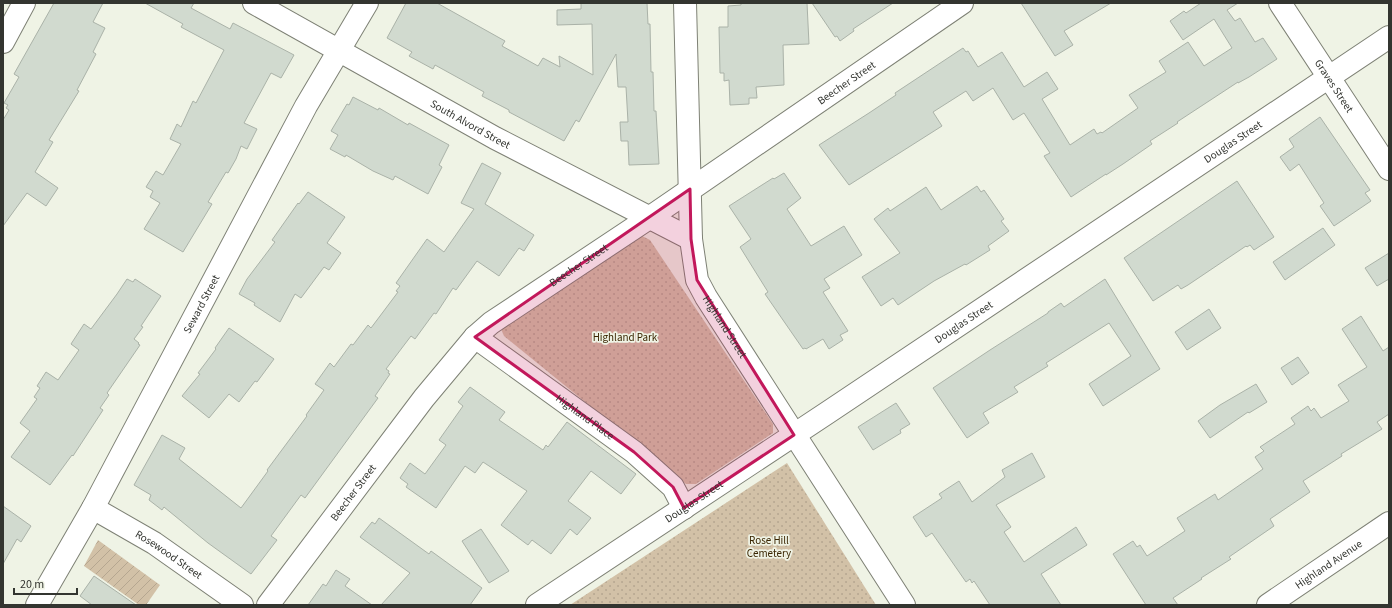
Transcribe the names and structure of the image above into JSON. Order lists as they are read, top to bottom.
{
  "streets": {
    "street": [
      "Beecher Street",
      "Graves Street",
      "South Alvord Street",
      "Douglas Street",
      "Seward Street",
      "Highland Street",
      "Highland Place",
      "Rosewood Street",
      "Highland Avenue"
    ]
  },
  "crossings": [
    ["Beecher Street", "South Alvord Street"],
    ["Beecher Street", "Highland Street"],
    ["Beecher Street", "Highland Place"],
    ["Graves Street", "Douglas Street"],
    ["South Alvord Street", "Seward Street"],
    ["South Alvord Street", "Highland Street"],
    ["Douglas Street", "Highland Street"],
    ["Douglas Street", "Highland Place"],
    ["Seward Street", "Rosewood Street"]
  ],
  "parks": ["Highland Park", "Rose Hill Cemetery"],
  "scale_bar": "20 m"
}
